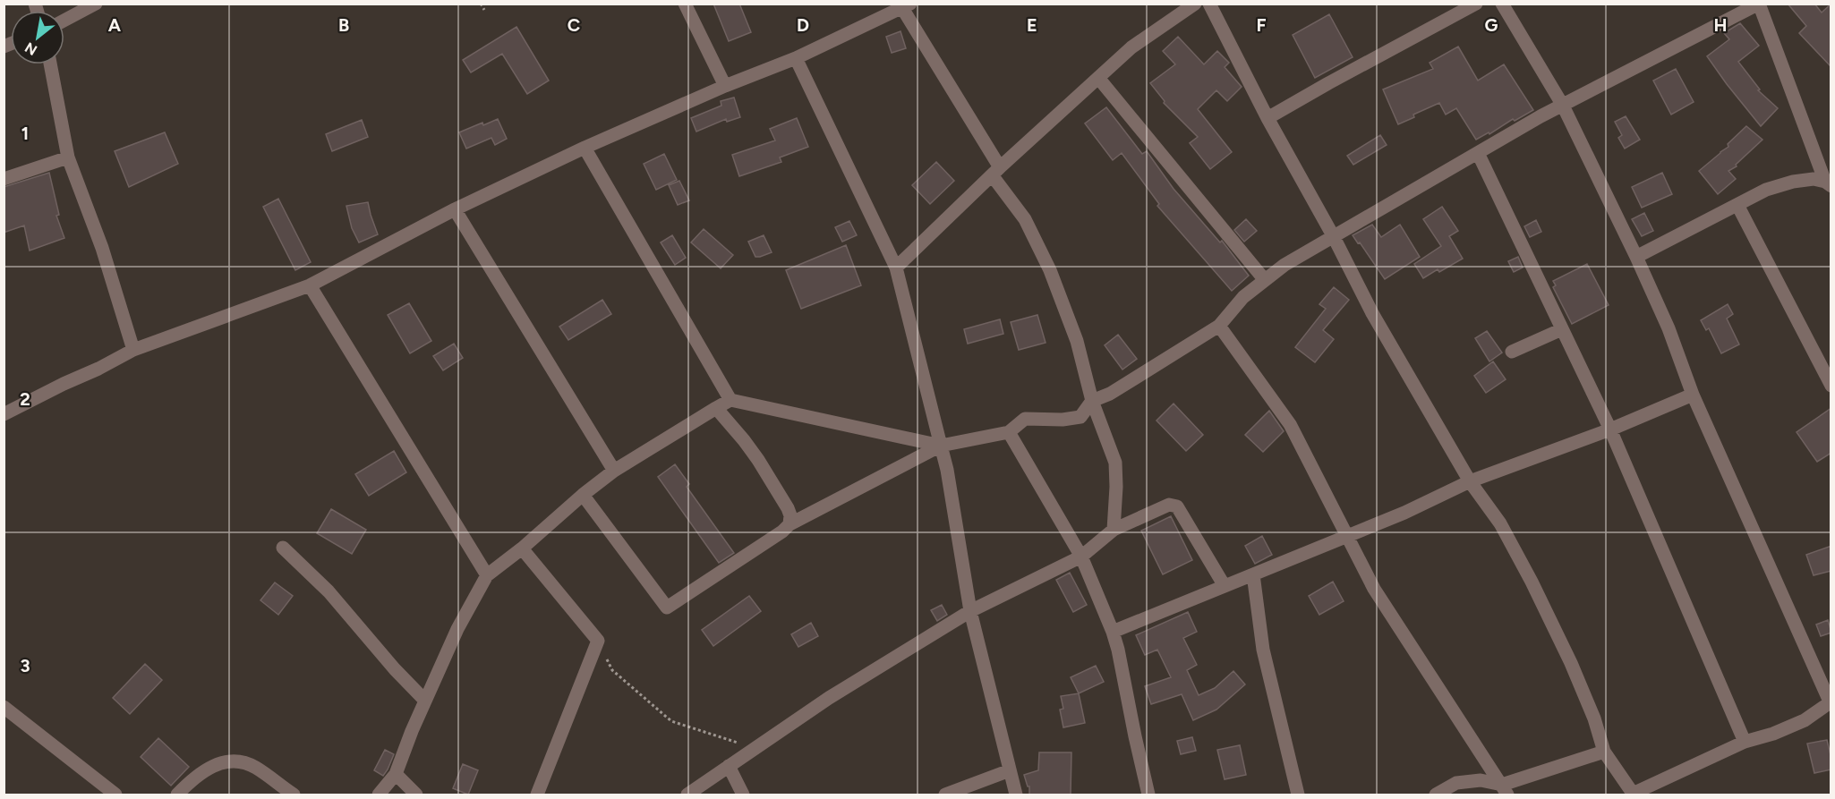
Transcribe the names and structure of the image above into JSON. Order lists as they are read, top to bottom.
{
  "north": "bottom left",
  "grid": {
    "columns": [
      "A",
      "B",
      "C",
      "D",
      "E",
      "F",
      "G",
      "H"
    ],
    "rows": ["1", "2", "3"]
  }
}
